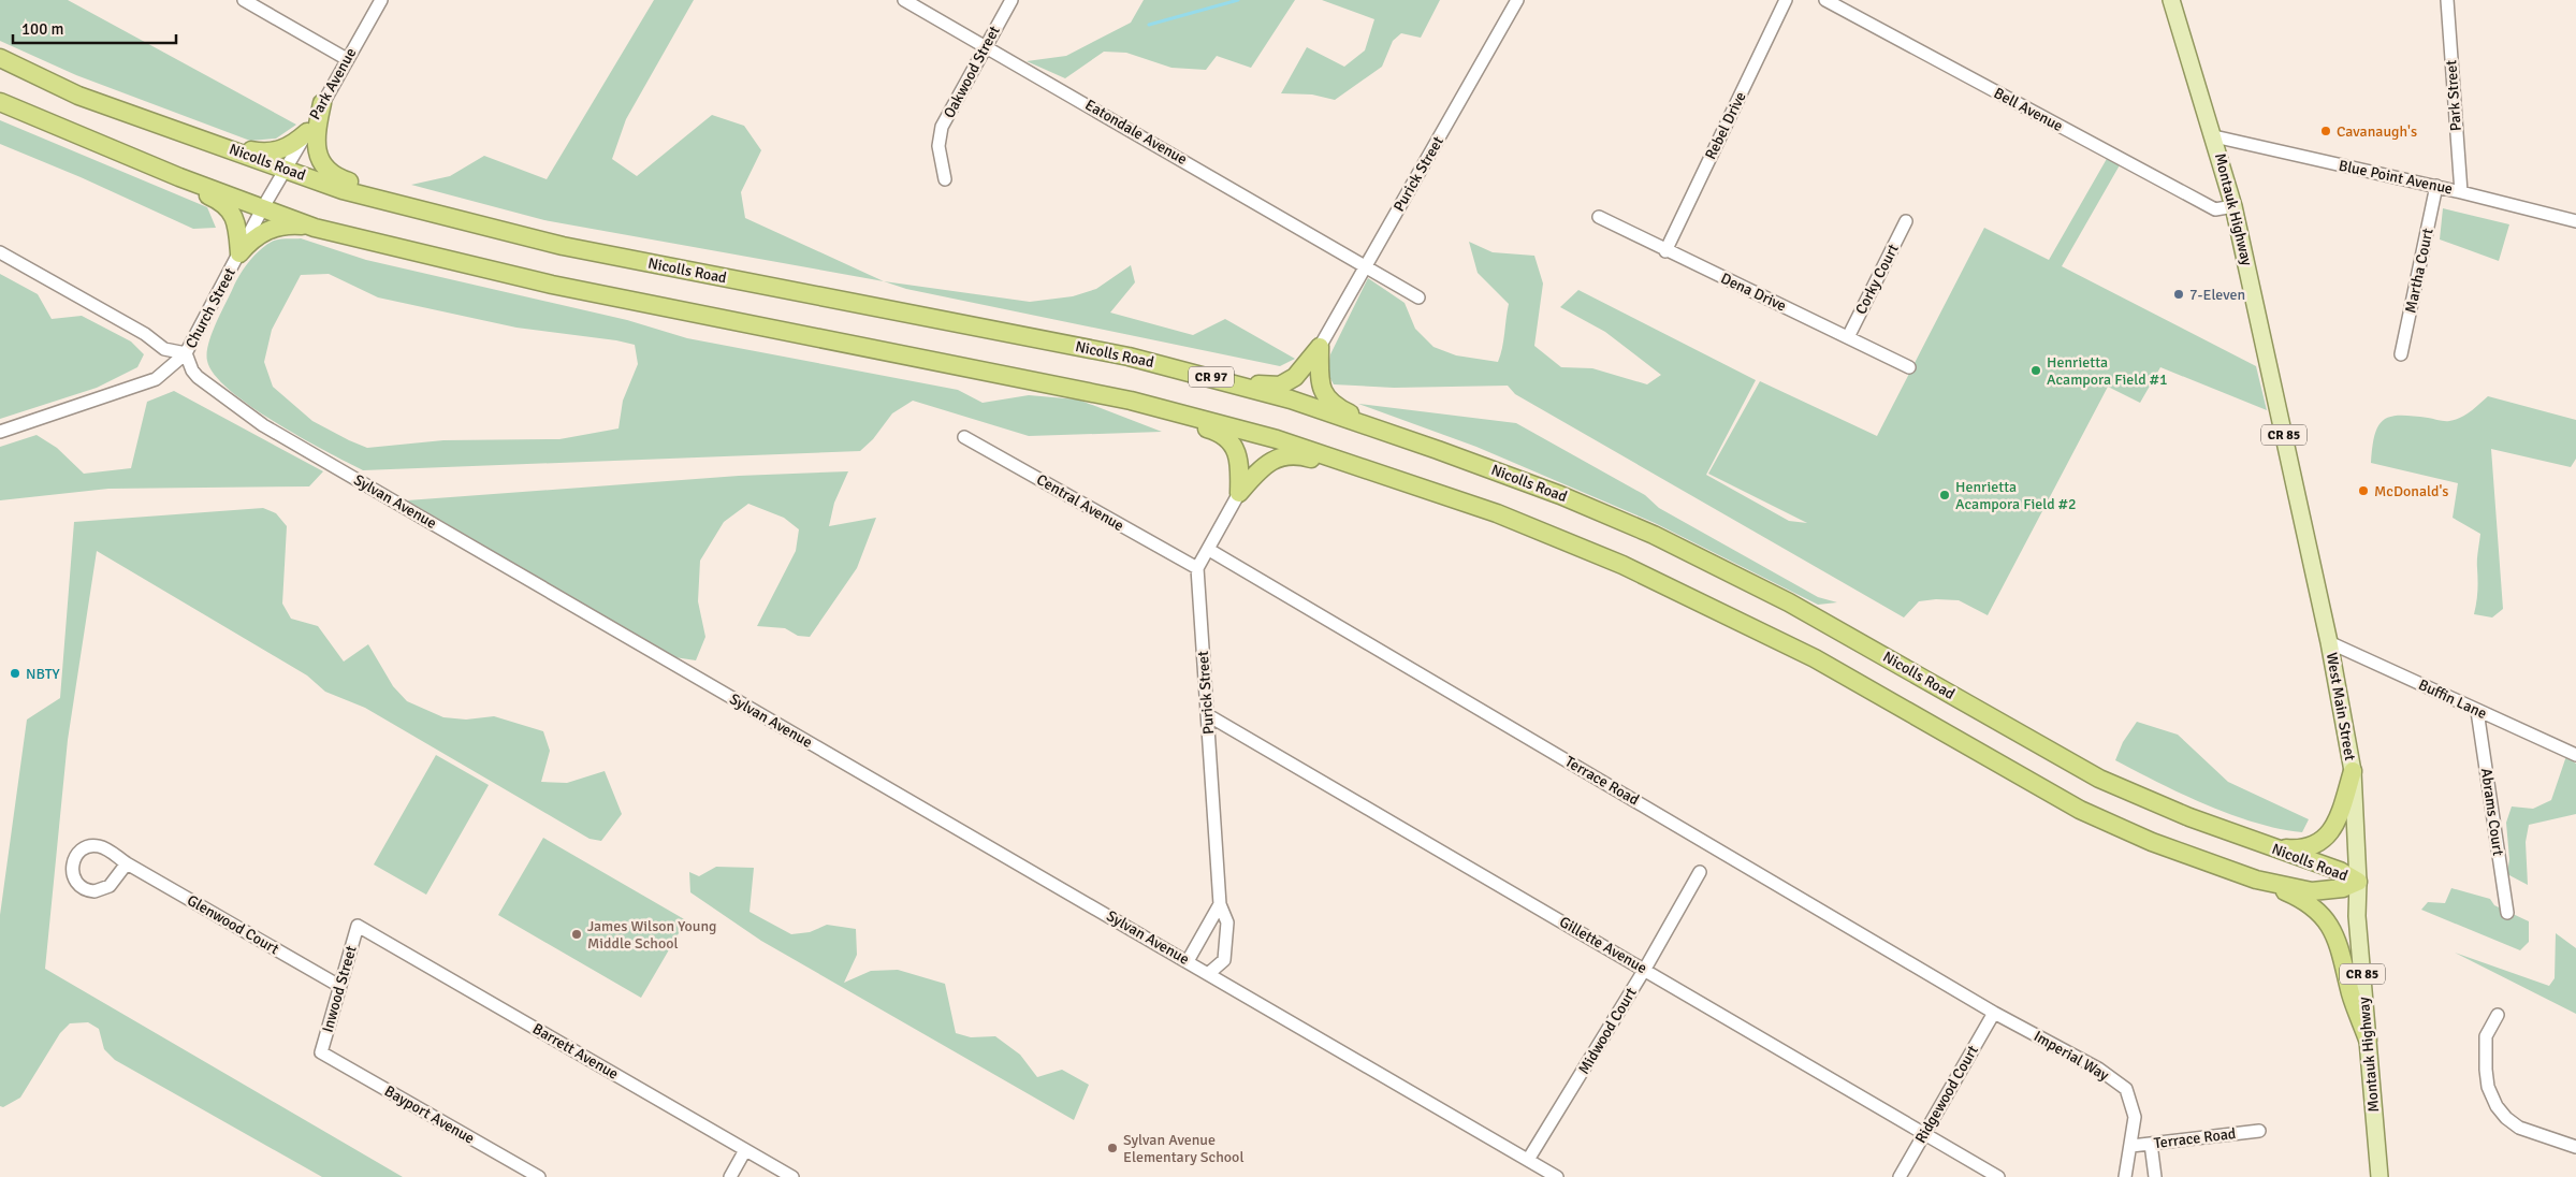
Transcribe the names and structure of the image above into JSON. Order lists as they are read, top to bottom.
{
  "streets": {
    "highway": ["Nicolls Road", "CR 97"],
    "main road": ["Montauk Highway", "CR 85", "West Main Street"],
    "street": [
      "Oakwood Street",
      "Park Avenue",
      "Park Street",
      "Bell Avenue",
      "Rebel Drive",
      "Eatondale Avenue",
      "Purick Street",
      "Blue Point Avenue",
      "Martha Court",
      "Corky Court",
      "Dena Drive",
      "Church Street",
      "Sylvan Avenue",
      "Central Avenue",
      "Buffin Lane",
      "Terrace Road",
      "Abrams Court",
      "Glenwood Court",
      "Gillette Avenue",
      "Inwood Street",
      "Midwood Court",
      "Barrett Avenue",
      "Imperial Way",
      "Ridgewood Court",
      "Bayport Avenue"
    ]
  },
  "crossings": [
    ["Oakwood Street", "Eatondale Avenue"],
    ["Park Avenue", "Nicolls Road"],
    ["Park Avenue", "Church Street"],
    ["Park Street", "Blue Point Avenue"],
    ["Bell Avenue", "Montauk Highway"],
    ["Rebel Drive", "Dena Drive"],
    ["Eatondale Avenue", "Purick Street"],
    ["Nicolls Road", "Montauk Highway"],
    ["Nicolls Road", "Church Street"],
    ["Purick Street", "Sylvan Avenue"],
    ["Purick Street", "Central Avenue"],
    ["Purick Street", "Gillette Avenue"],
    ["Blue Point Avenue", "Montauk Highway"],
    ["Blue Point Avenue", "Martha Court"],
    ["Montauk Highway", "Buffin Lane"],
    ["Montauk Highway", "West Main Street"],
    ["Corky Court", "Dena Drive"],
    ["Church Street", "Sylvan Avenue"],
    ["Sylvan Avenue", "Midwood Court"],
    ["Buffin Lane", "West Main Street"],
    ["Buffin Lane", "Abrams Court"],
    ["Terrace Road", "Imperial Way"],
    ["Terrace Road", "Ridgewood Court"],
    ["Glenwood Court", "Inwood Street"],
    ["Gillette Avenue", "Midwood Court"],
    ["Gillette Avenue", "Ridgewood Court"],
    ["Inwood Street", "Barrett Avenue"],
    ["Inwood Street", "Bayport Avenue"],
    ["Imperial Way", "Ridgewood Court"]
  ],
  "places": [
    "Cavanaugh's",
    "7-Eleven",
    "Henrietta Acampora Field #1",
    "McDonald's",
    "Henrietta Acampora Field #2",
    "NBTY",
    "James Wilson Young Middle School",
    "Sylvan Avenue Elementary School"
  ],
  "scale_bar": "100 m"
}
